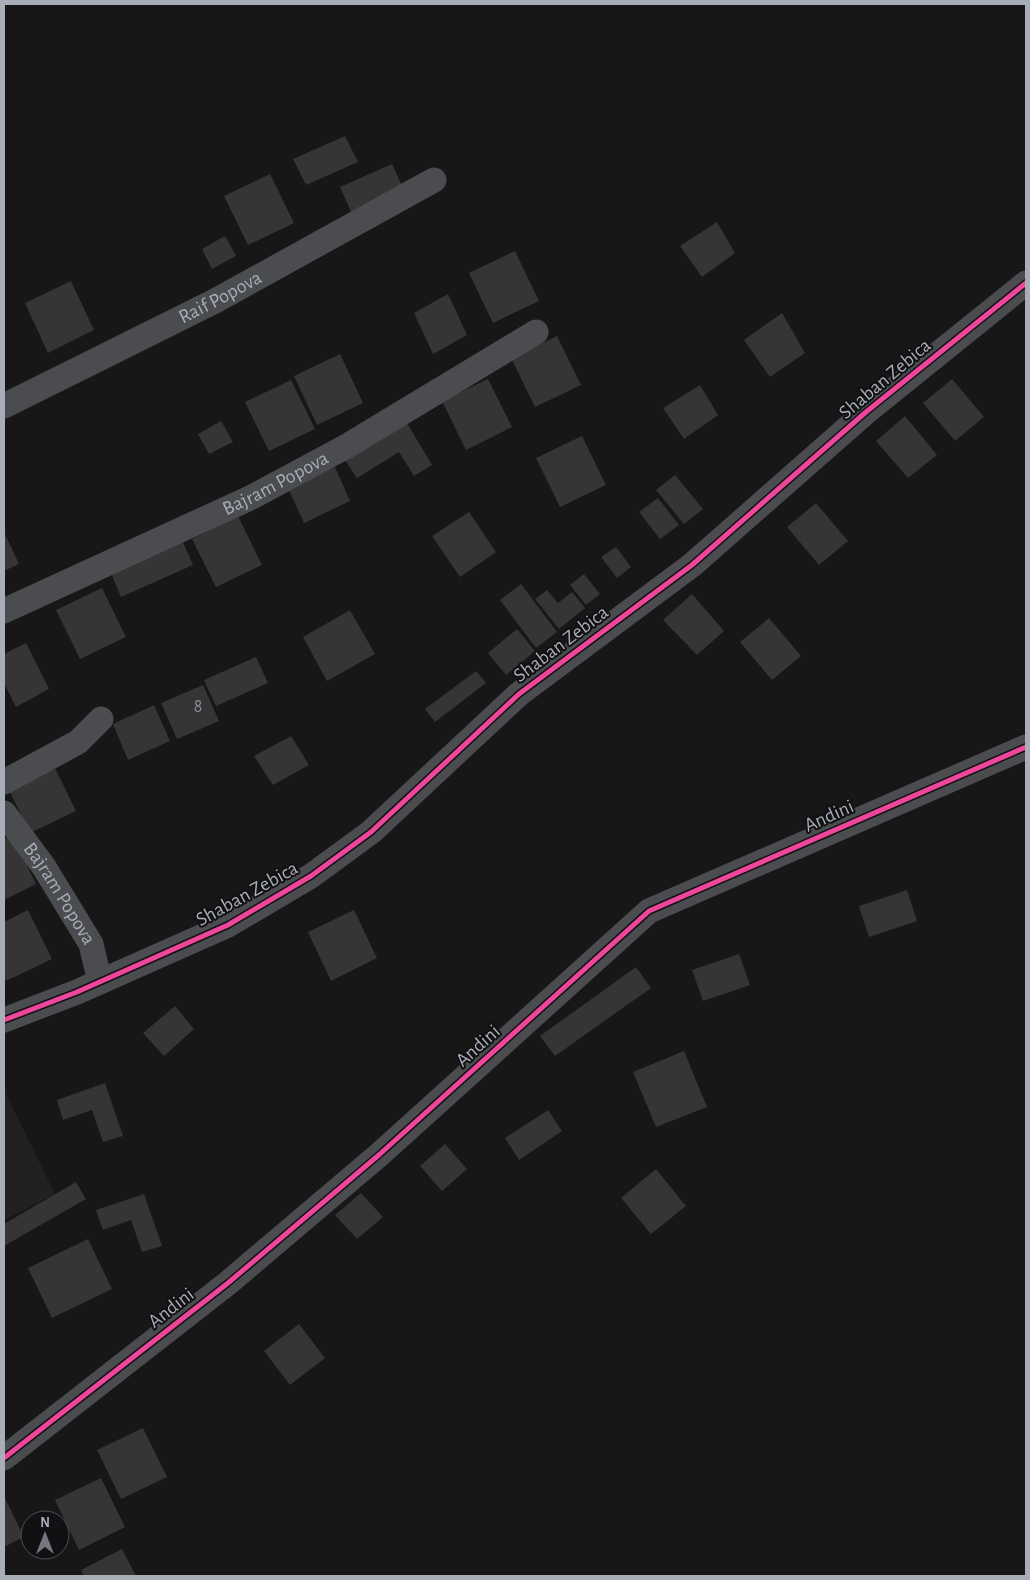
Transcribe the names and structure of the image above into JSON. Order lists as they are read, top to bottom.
{
  "streets": {
    "street": [
      "Raif Popova",
      "Shaban Zebica",
      "Bajram Popova",
      "Andini"
    ]
  },
  "crossings": [
    ["Shaban Zebica", "Bajram Popova"]
  ],
  "house_numbers": ["8"],
  "north": "top"
}
